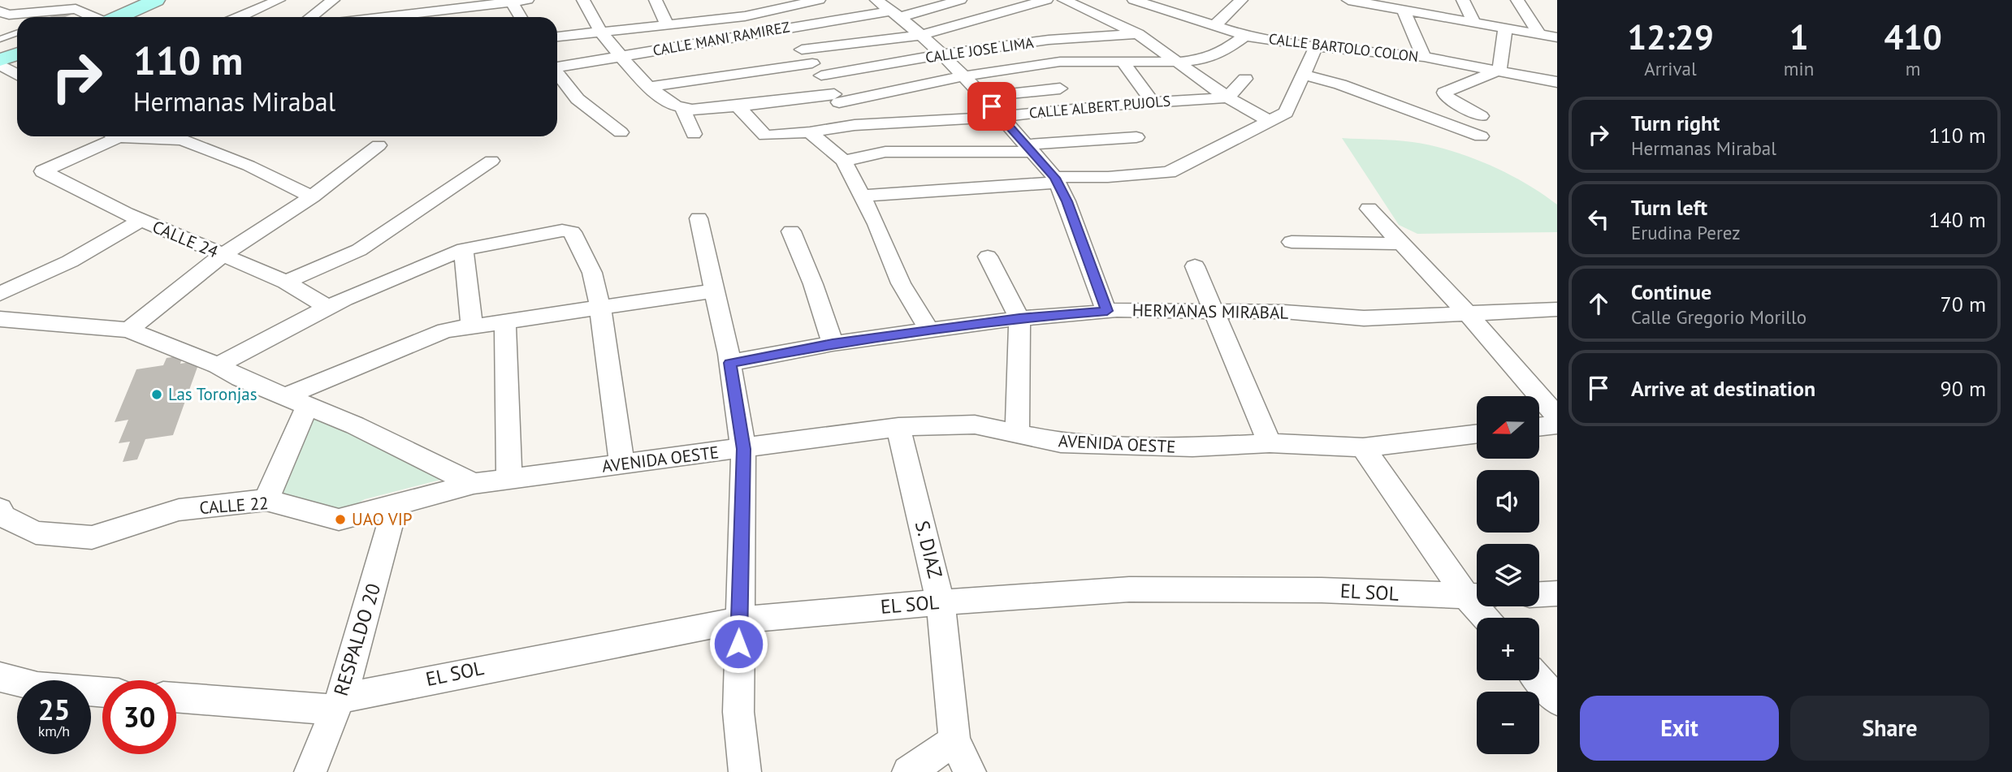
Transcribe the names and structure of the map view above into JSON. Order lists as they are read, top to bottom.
{
  "streets": {
    "street": [
      "CALLE MANI RAMIREZ",
      "CALLE BARTOLO COLON",
      "CALLE JOSE LIMA",
      "CALLE ALBERT PUJOLS",
      "CALLE 24",
      "HERMANAS MIRABAL",
      "AVENIDA OESTE",
      "CALLE 22",
      "S. DIAZ",
      "EL SOL",
      "RESPALDO 20"
    ]
  },
  "crossings": [
    ["AVENIDA OESTE", "CALLE 22"],
    ["AVENIDA OESTE", "S. DIAZ"],
    ["CALLE 22", "RESPALDO 20"],
    ["S. DIAZ", "EL SOL"],
    ["EL SOL", "RESPALDO 20"]
  ],
  "places": ["Las Toronjas", "UAO VIP"],
  "north": "left",
  "page": {
    "eta": [
      "12:29",
      "Arrival",
      "1",
      "min",
      "410",
      "m"
    ],
    "turn": ["110 m", "Hermanas Mirabal"],
    "list": [
      {
        "name": "Turn right",
        "note": "Hermanas Mirabal",
        "value": "110 m"
      },
      {
        "name": "Turn left",
        "note": "Erudina Perez",
        "value": "140 m"
      },
      {
        "name": "Continue",
        "note": "Calle Gregorio Morillo",
        "value": "70 m"
      },
      {
        "name": "Arrive at destination",
        "value": "90 m"
      }
    ],
    "map_buttons": ["+", "−"],
    "speed": "25 km/h",
    "limit": "30",
    "buttons": ["Exit", "Share"]
  }
}
